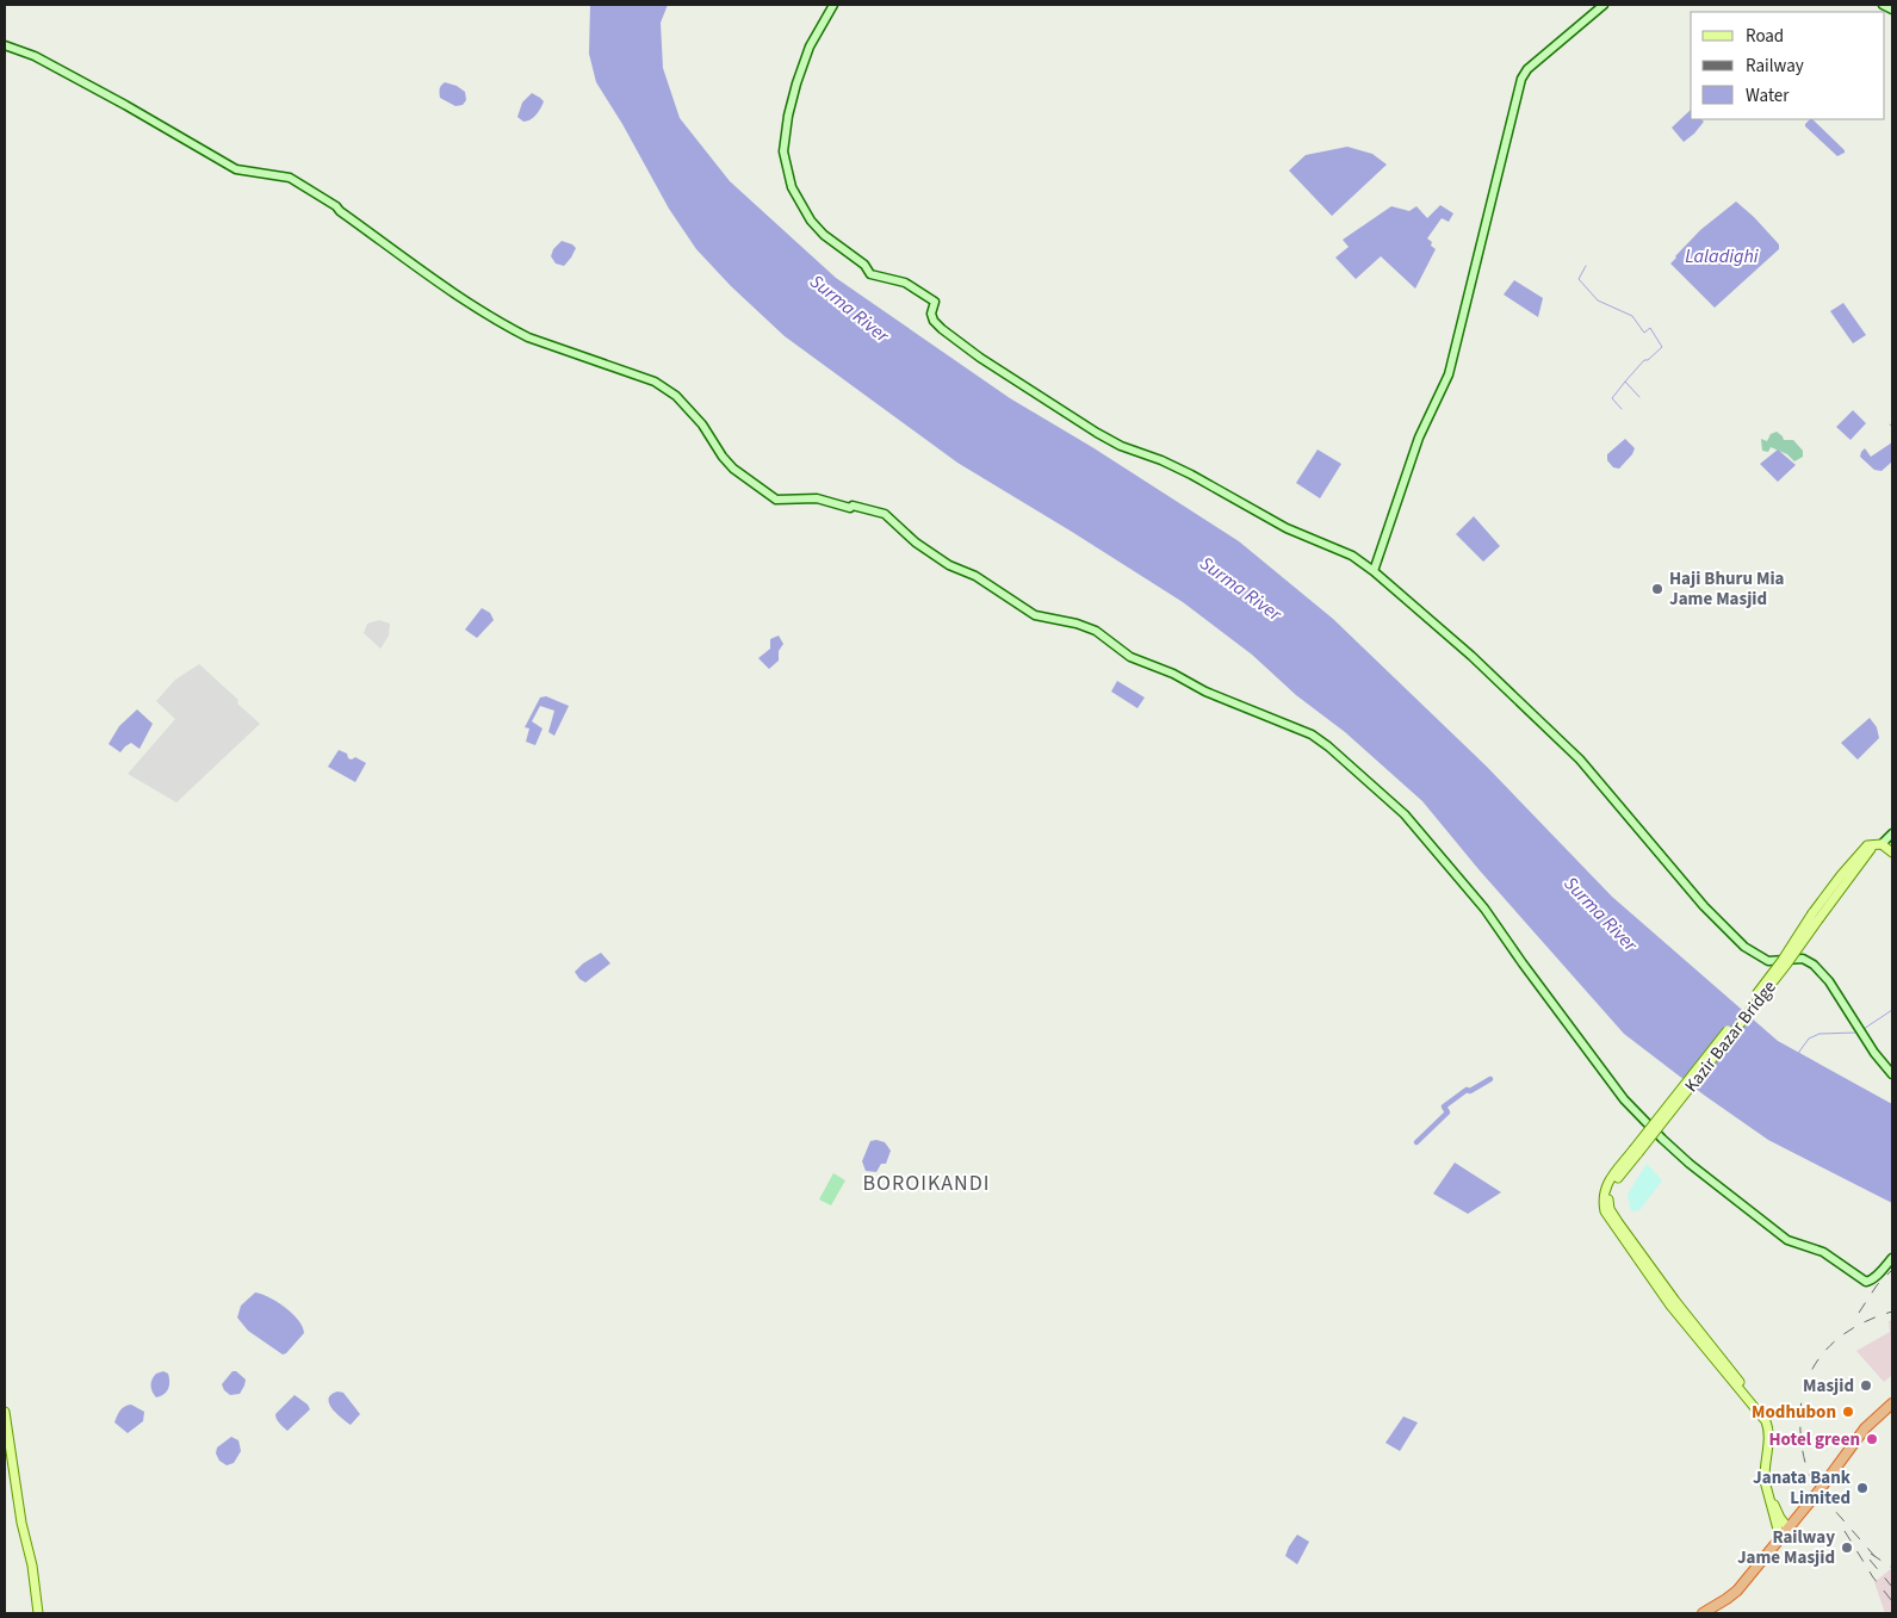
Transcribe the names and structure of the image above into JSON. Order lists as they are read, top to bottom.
{
  "streets": {
    "main road": ["Kazir Bazar Bridge"]
  },
  "districts": ["BOROIKANDI"],
  "water": ["Laladighi", "Surma River"],
  "places": [
    "Haji Bhuru Mia Jame Masjid",
    "Masjid",
    "Modhubon",
    "Hotel green",
    "Janata Bank Limited",
    "Railway Jame Masjid"
  ],
  "legend": ["Road", "Railway", "Water"]
}
